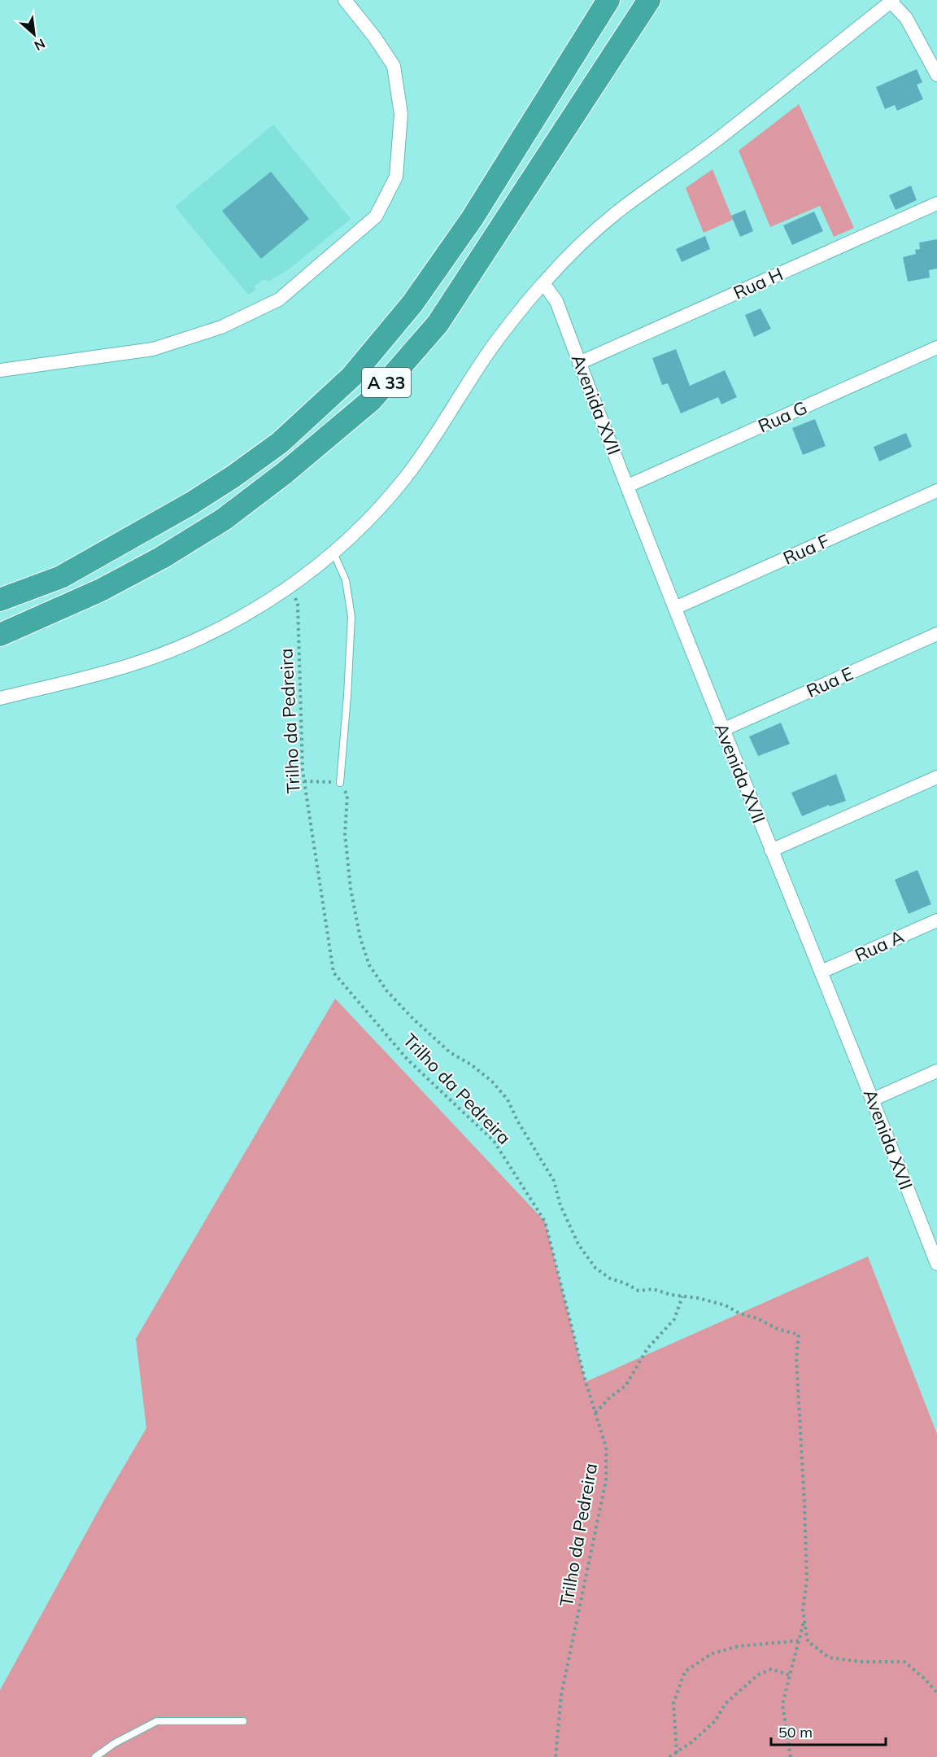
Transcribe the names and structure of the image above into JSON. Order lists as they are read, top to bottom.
{
  "streets": {
    "highway": ["A 33"],
    "street": [
      "Rua H",
      "Avenida XVII",
      "Rua G",
      "Rua F",
      "Rua E",
      "Rua A"
    ],
    "path": ["Trilho da Pedreira"]
  },
  "crossings": [
    ["Rua H", "Avenida XVII"],
    ["Avenida XVII", "Rua G"],
    ["Avenida XVII", "Rua F"],
    ["Avenida XVII", "Rua E"],
    ["Avenida XVII", "Rua A"]
  ],
  "scale_bar": "50 m",
  "north": "bottom right"
}
